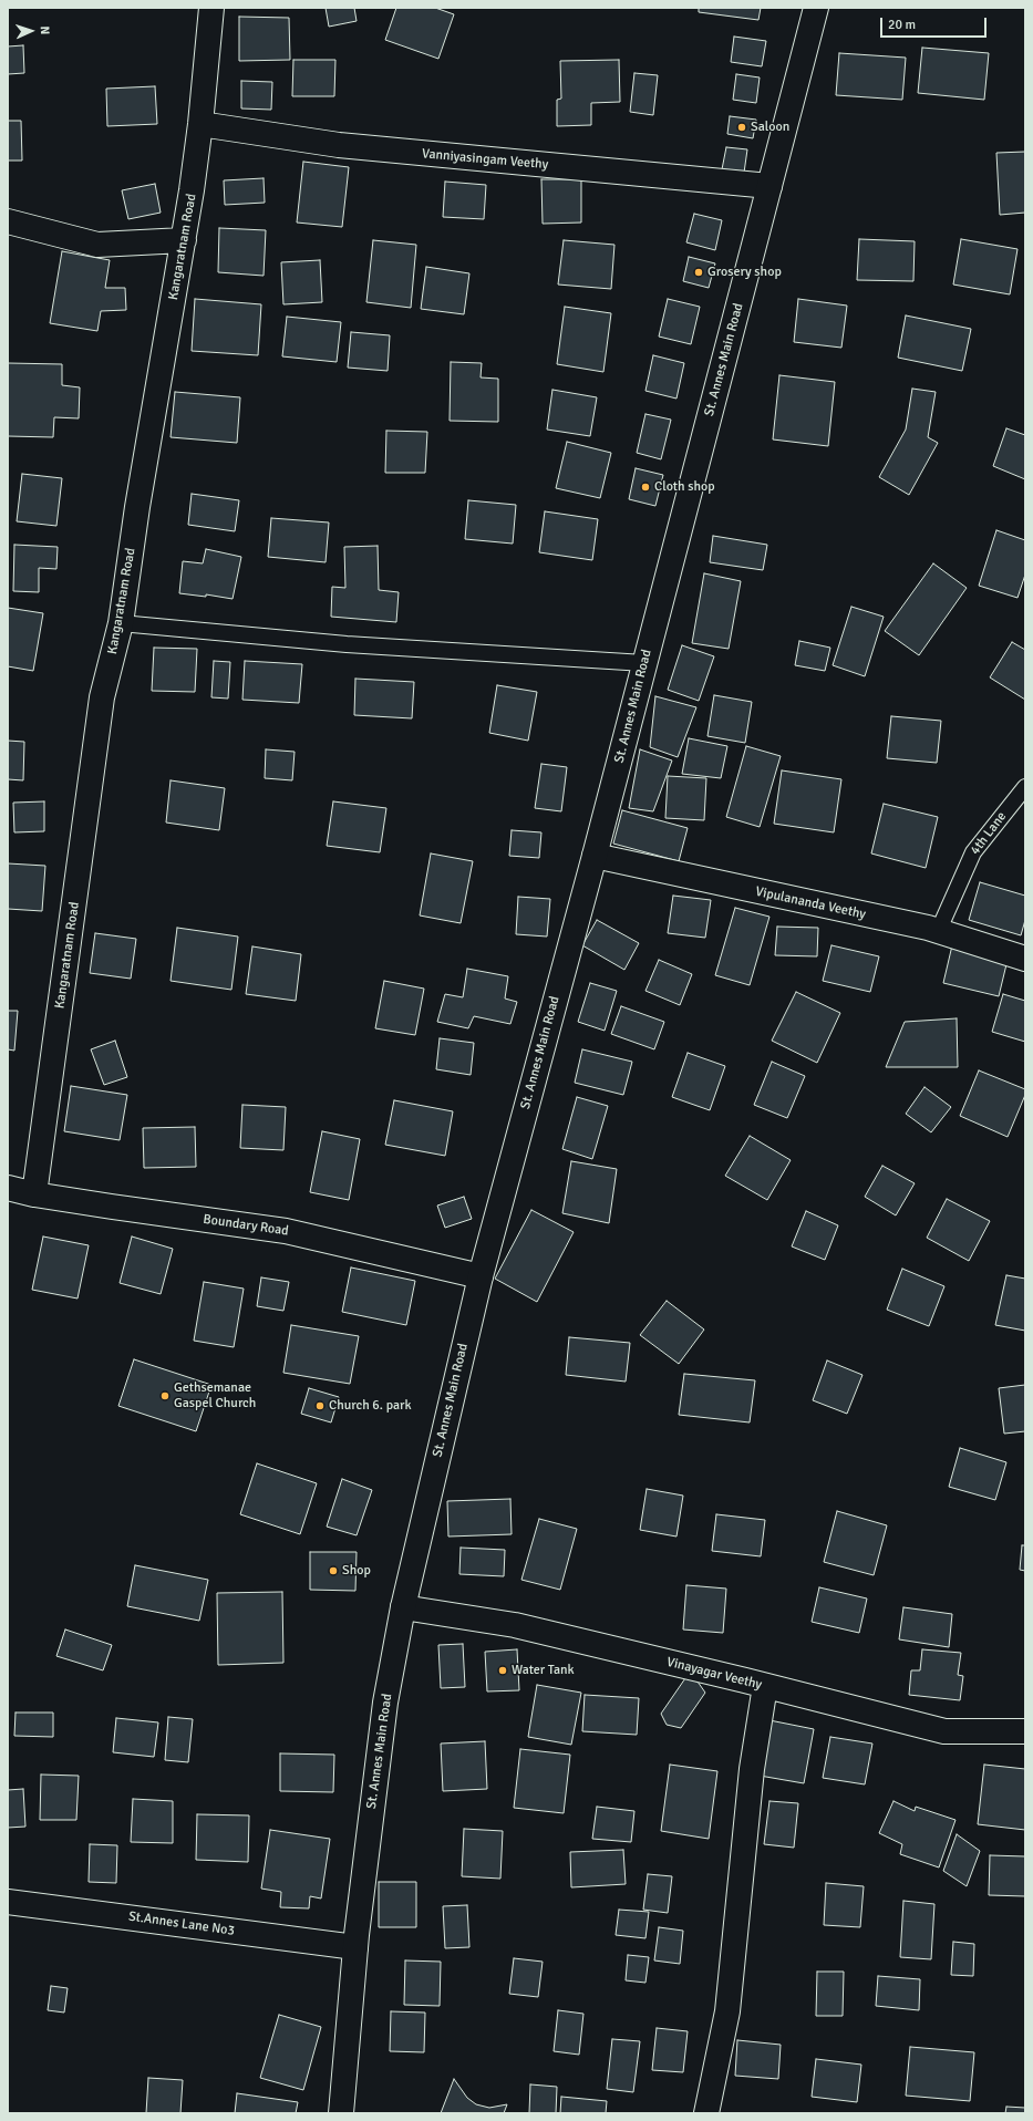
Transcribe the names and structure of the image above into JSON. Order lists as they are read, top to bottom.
{
  "streets": {
    "street": [
      "Vanniyasingam Veethy",
      "Kangaratnam Road",
      "St. Annes Main Road",
      "Vipulananda Veethy",
      "Boundary Road",
      "Vinayagar Veethy",
      "St.Annes Lane No3"
    ],
    "lane": ["4th Lane"]
  },
  "crossings": [
    ["Vanniyasingam Veethy", "Kangaratnam Road"],
    ["Vanniyasingam Veethy", "St. Annes Main Road"],
    ["Kangaratnam Road", "Boundary Road"],
    ["St. Annes Main Road", "Vipulananda Veethy"],
    ["St. Annes Main Road", "Boundary Road"],
    ["St. Annes Main Road", "Vinayagar Veethy"],
    ["St. Annes Main Road", "St.Annes Lane No3"],
    ["4th Lane", "Vipulananda Veethy"]
  ],
  "places": [
    "Saloon",
    "Grosery shop",
    "Cloth shop",
    "Gethsemanae Gaspel Church",
    "Church 6. park",
    "Shop",
    "Water Tank"
  ],
  "scale_bar": "20 m",
  "north": "right"
}
